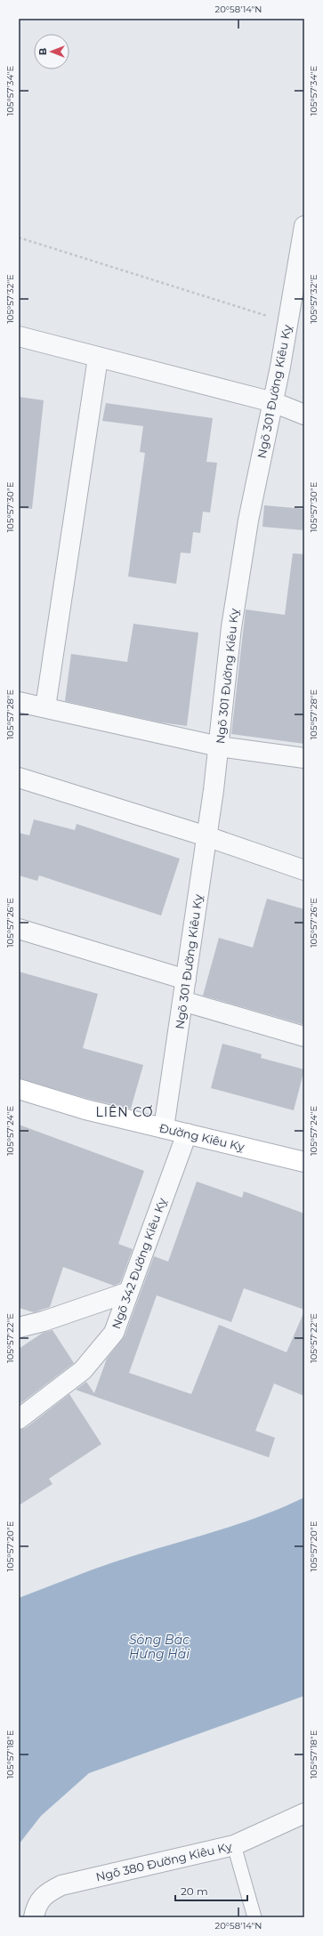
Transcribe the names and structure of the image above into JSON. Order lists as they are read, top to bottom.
{
  "streets": {
    "main road": ["Đường Kiêu Kỵ"],
    "street": ["Ngõ 301 Đường Kiêu Kỵ", "Ngõ 342 Đường Kiêu Kỵ", "Ngõ 380 Đường Kiêu Kỵ"]
  },
  "crossings": [
    ["Ngõ 301 Đường Kiêu Kỵ", "Đường Kiêu Kỵ"],
    ["Đường Kiêu Kỵ", "Ngõ 342 Đường Kiêu Kỵ"]
  ],
  "districts": ["LIÊN CƠ"],
  "water": ["Sông Bắc Hưng Hải"],
  "scale_bar": "20 m",
  "north": "left",
  "coordinates": [
    "20°58'14\"N",
    "105°57'34\"E",
    "105°57'32\"E",
    "105°57'30\"E",
    "105°57'28\"E",
    "105°57'26\"E",
    "105°57'24\"E",
    "105°57'22\"E",
    "105°57'20\"E",
    "105°57'18\"E"
  ]
}
